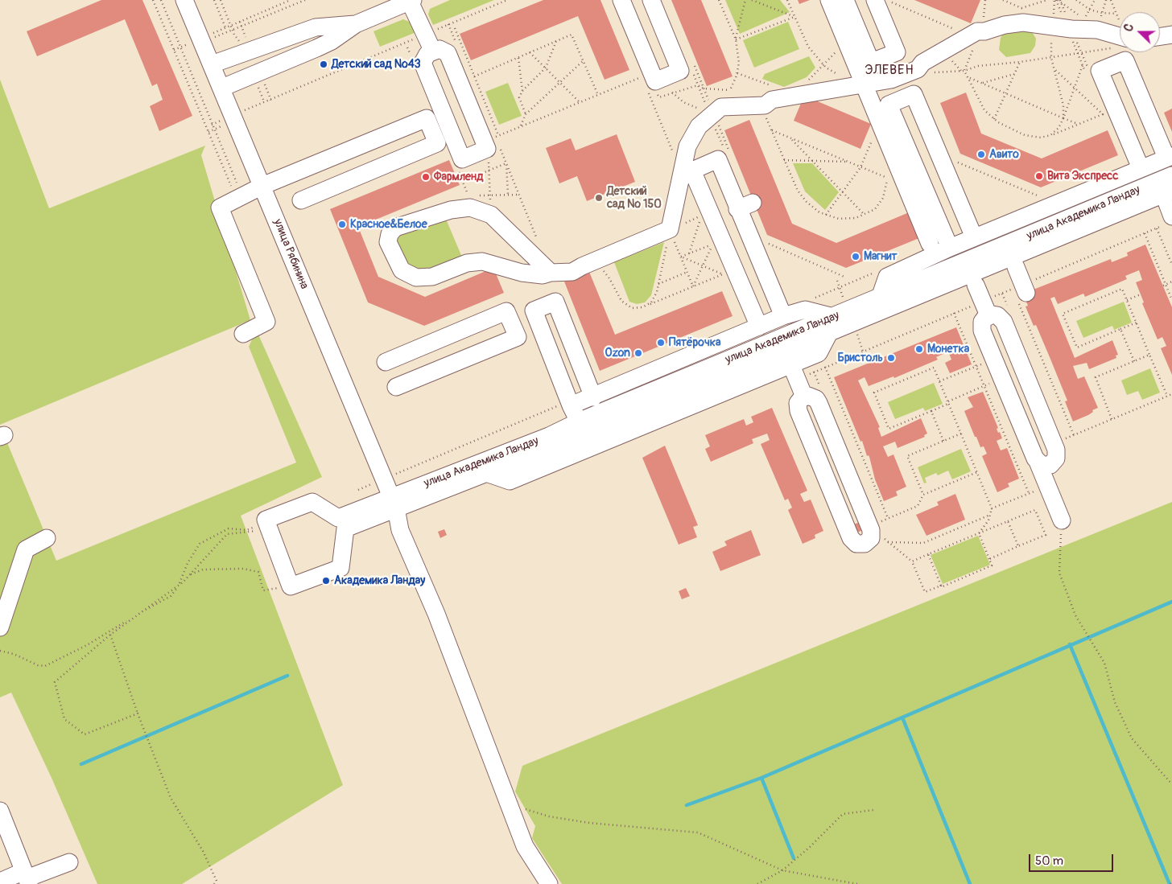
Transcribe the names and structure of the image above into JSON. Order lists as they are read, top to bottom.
{
  "streets": {
    "street": ["улица Академика Ландау", "улица Рябинина"]
  },
  "crossings": [
    ["улица Академика Ландау", "улица Рябинина"]
  ],
  "districts": ["ЭЛЕВЕН"],
  "places": [
    "Детский сад №43",
    "Авито",
    "Вита Экспресс",
    "Фармленд",
    "Детский сад № 150",
    "Красное&Белое",
    "Магнит",
    "Пятёрочка",
    "Монетка",
    "Ozon",
    "Бристоль",
    "Академика Ландау"
  ],
  "scale_bar": "50 m",
  "north": "left"
}
